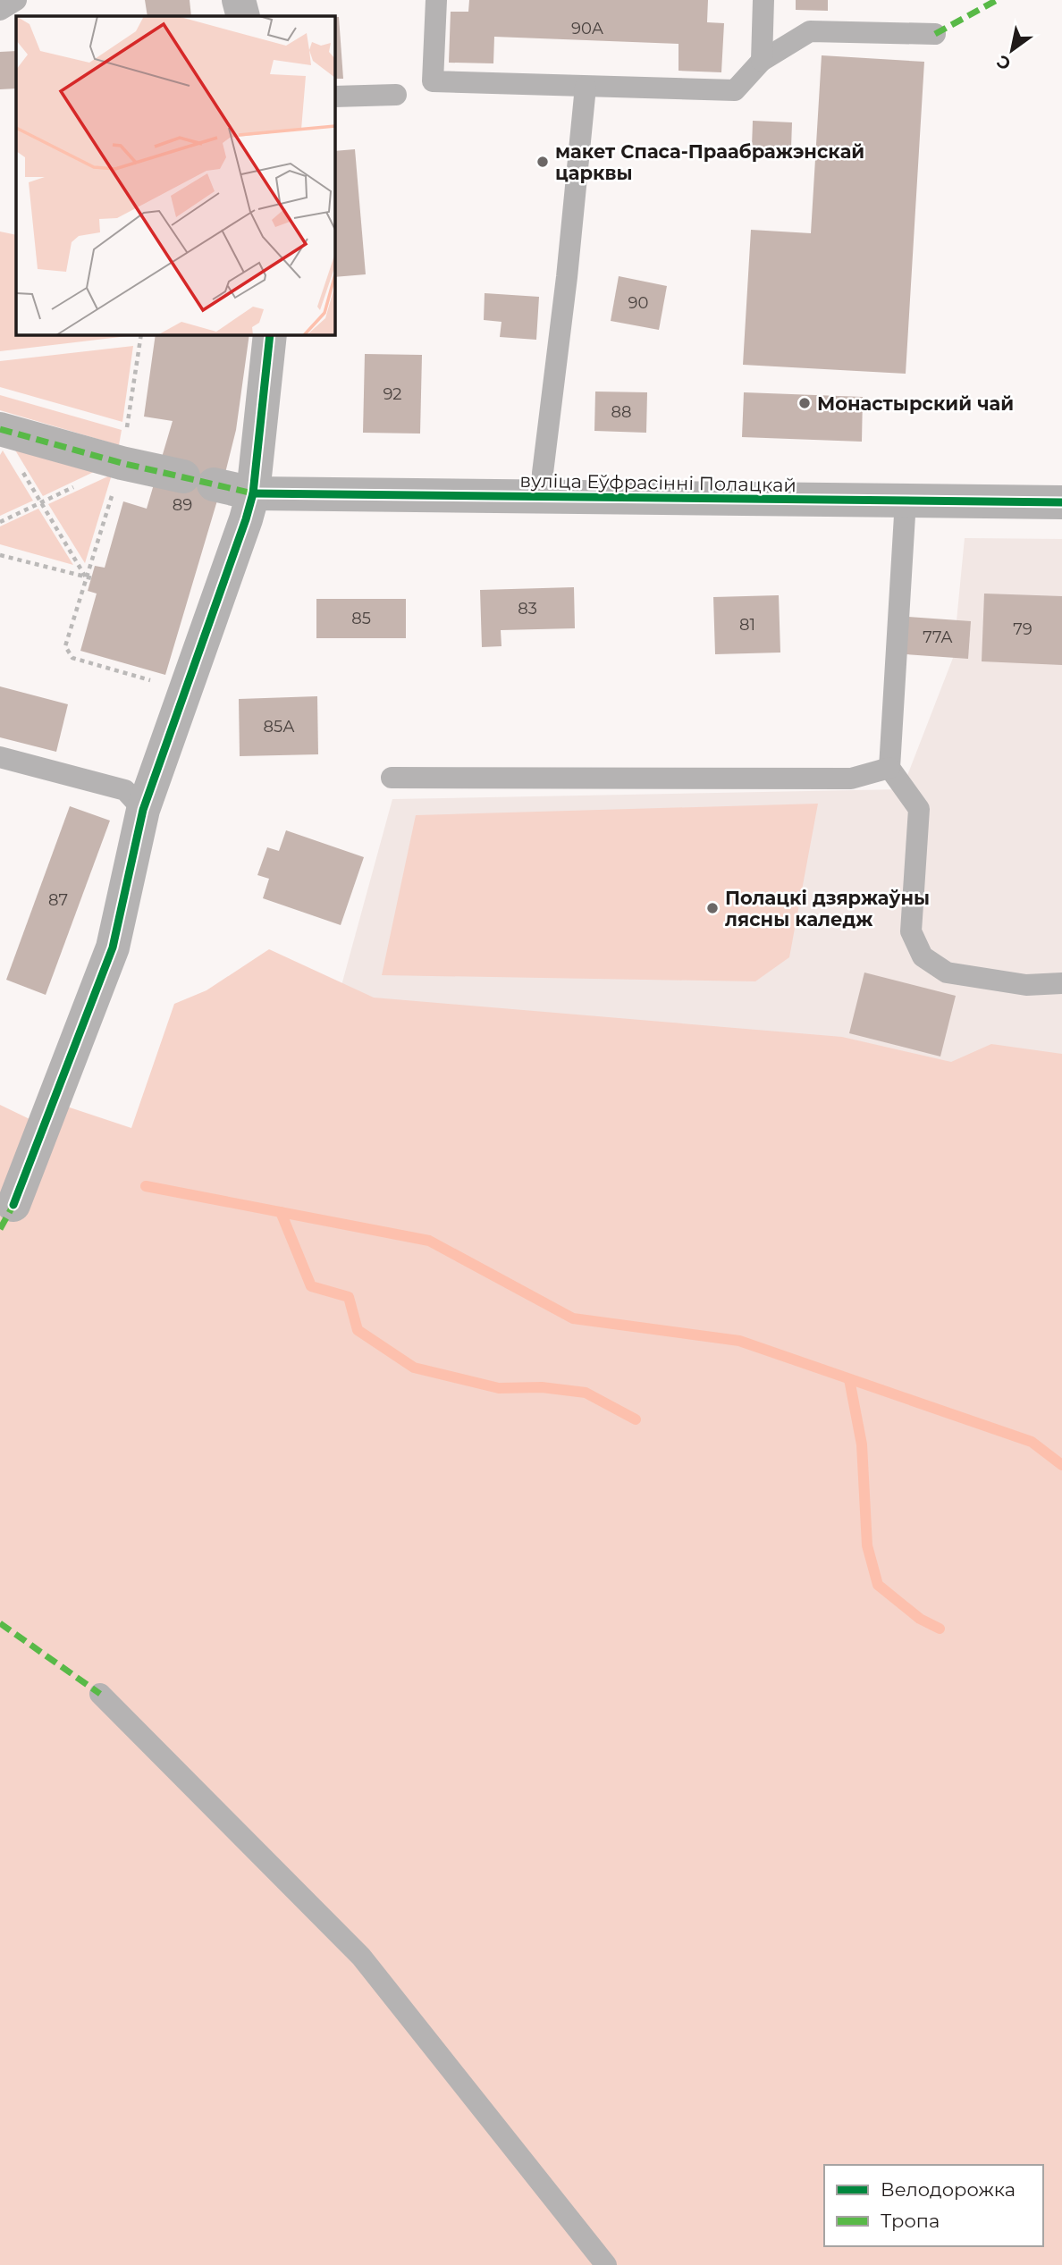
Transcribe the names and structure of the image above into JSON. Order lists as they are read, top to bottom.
{
  "streets": {
    "street": ["вуліца Еўфрасінні Полацкай"]
  },
  "places": ["макет Спаса-Праабражэнскай царквы", "Монастырский чай", "Полацкі дзяржаўны лясны каледж"],
  "house_numbers": [
    "90А",
    "90",
    "92",
    "88",
    "89",
    "83",
    "85",
    "81",
    "79",
    "77А",
    "85А",
    "87"
  ],
  "legend": ["Велодорожка", "Тропа"],
  "north": "bottom left"
}
